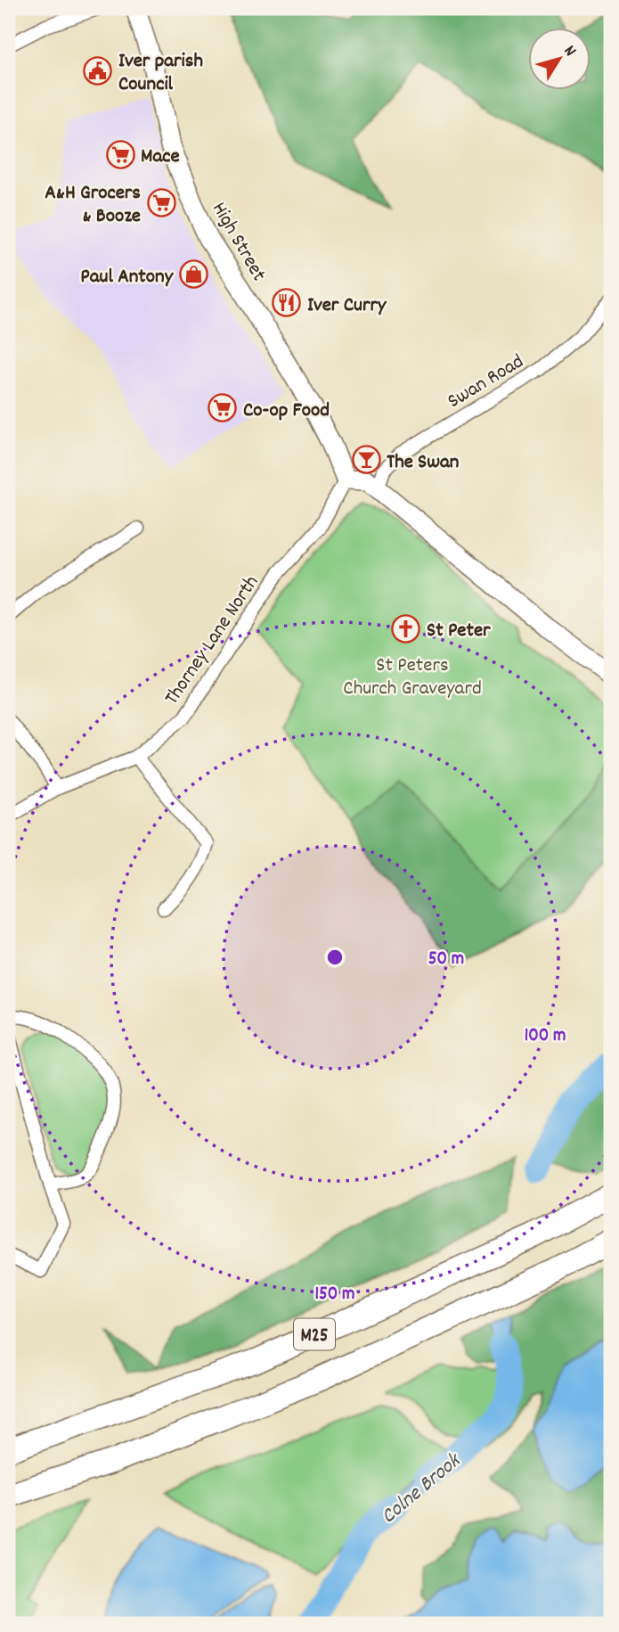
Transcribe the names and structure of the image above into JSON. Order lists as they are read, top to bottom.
{
  "streets": {
    "highway": ["M25"],
    "main road": ["High Street"],
    "street": ["Swan Road", "Thorney Lane North"]
  },
  "crossings": [
    ["High Street", "Thorney Lane North"]
  ],
  "water": ["Colne Brook"],
  "parks": ["St Peters Church Graveyard"],
  "places": {
    "public building": ["Iver parish Council"],
    "supermarket": ["Mace", "A&H Grocers & Booze", "Co-op Food"],
    "shop": ["Paul Antony"],
    "restaurant": ["Iver Curry"],
    "bar": ["The Swan"],
    "church": ["St Peter"]
  },
  "north": "top right",
  "rings": ["50 m", "100 m", "150 m"]
}
